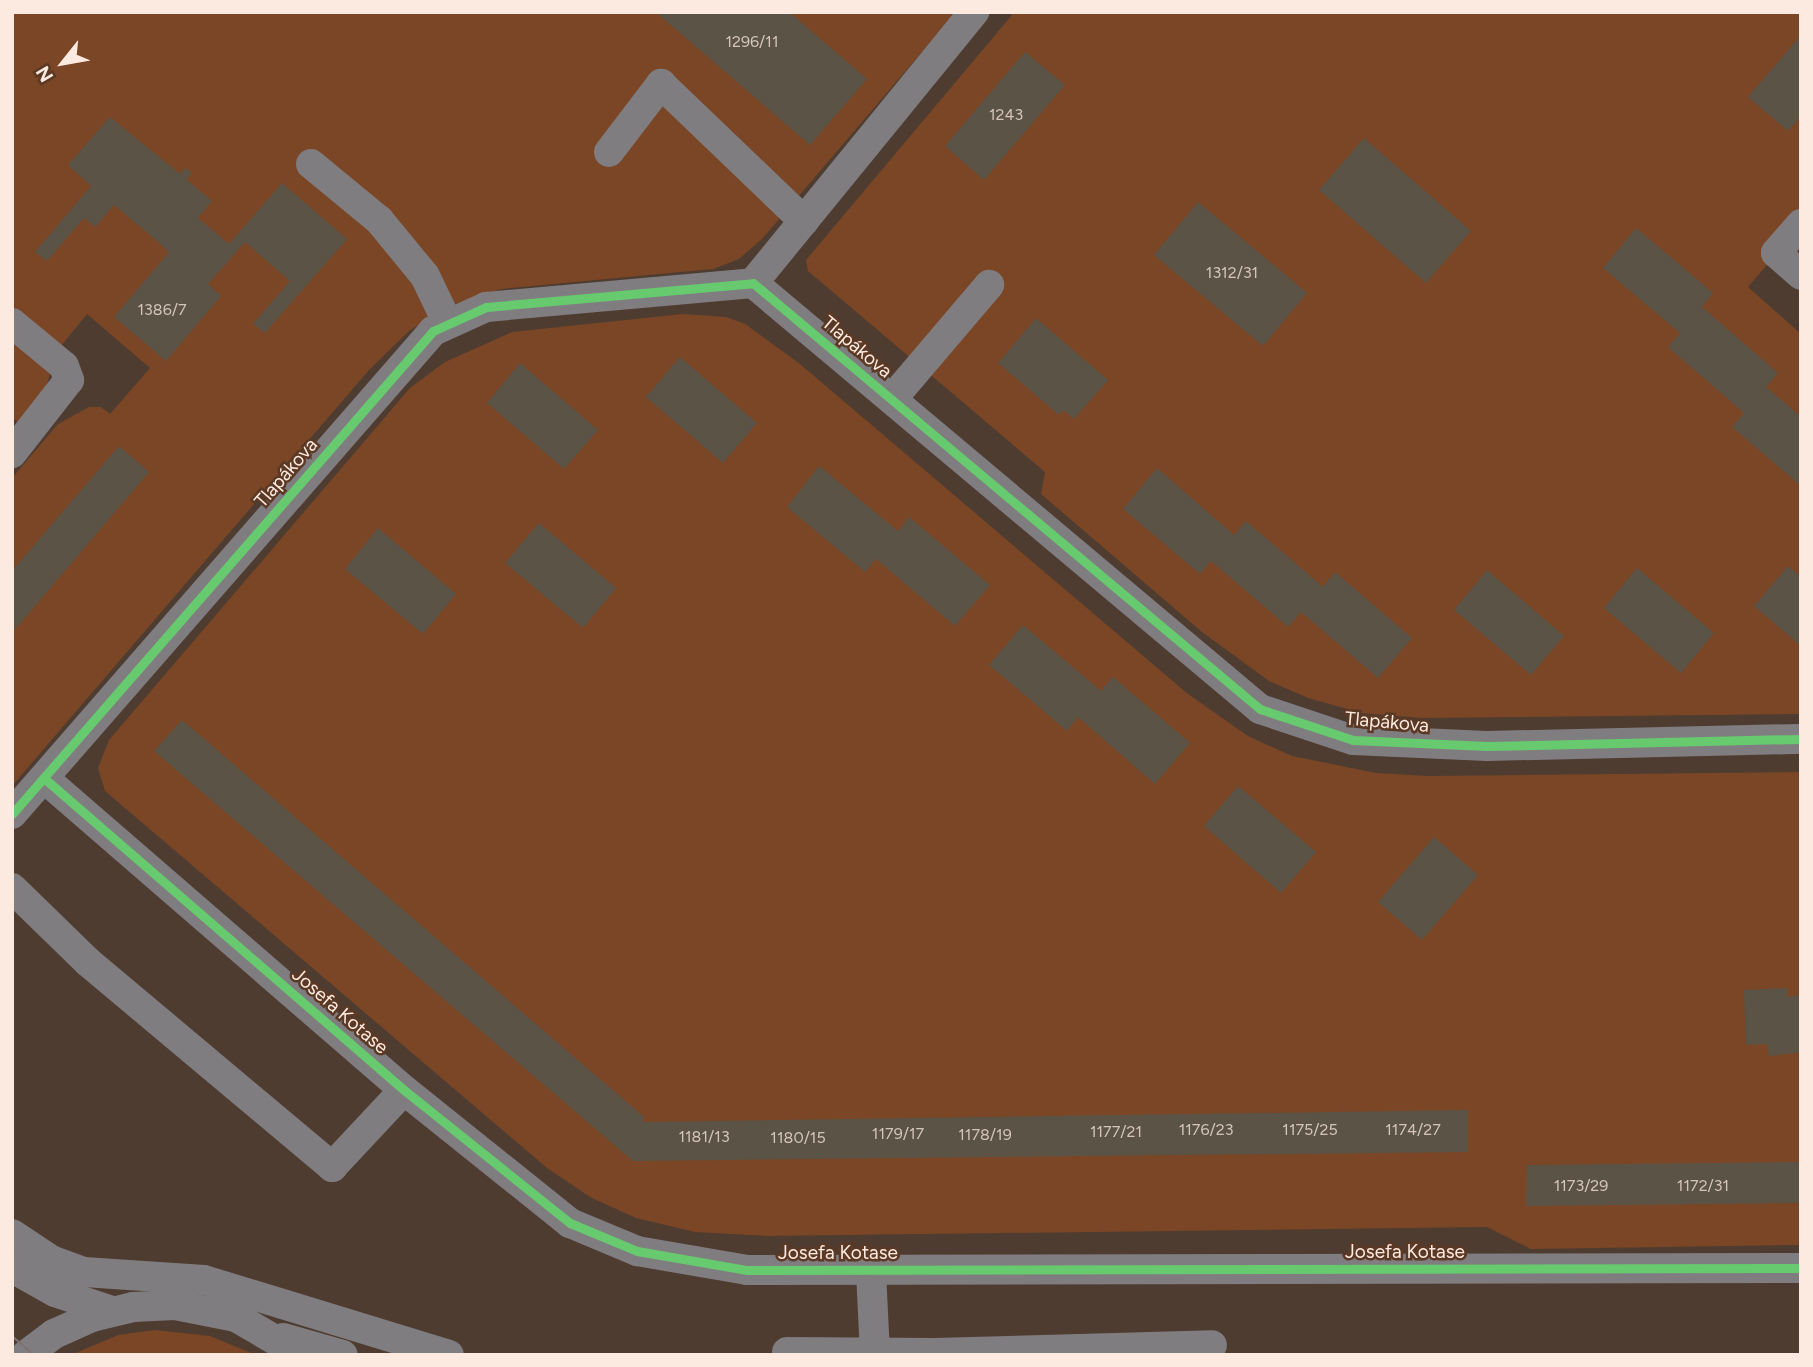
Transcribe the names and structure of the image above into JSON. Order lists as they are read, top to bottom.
{
  "streets": {
    "street": ["Tlapákova", "Josefa Kotase"]
  },
  "crossings": [
    ["Tlapákova", "Josefa Kotase"]
  ],
  "house_numbers": [
    "1296/11",
    "1243",
    "1312/31",
    "1386/7",
    "1176/23",
    "1175/25",
    "1174/27",
    "1177/21",
    "1179/17",
    "1178/19",
    "1181/13",
    "1180/15",
    "1173/29",
    "1172/31"
  ],
  "north": "bottom left"
}
